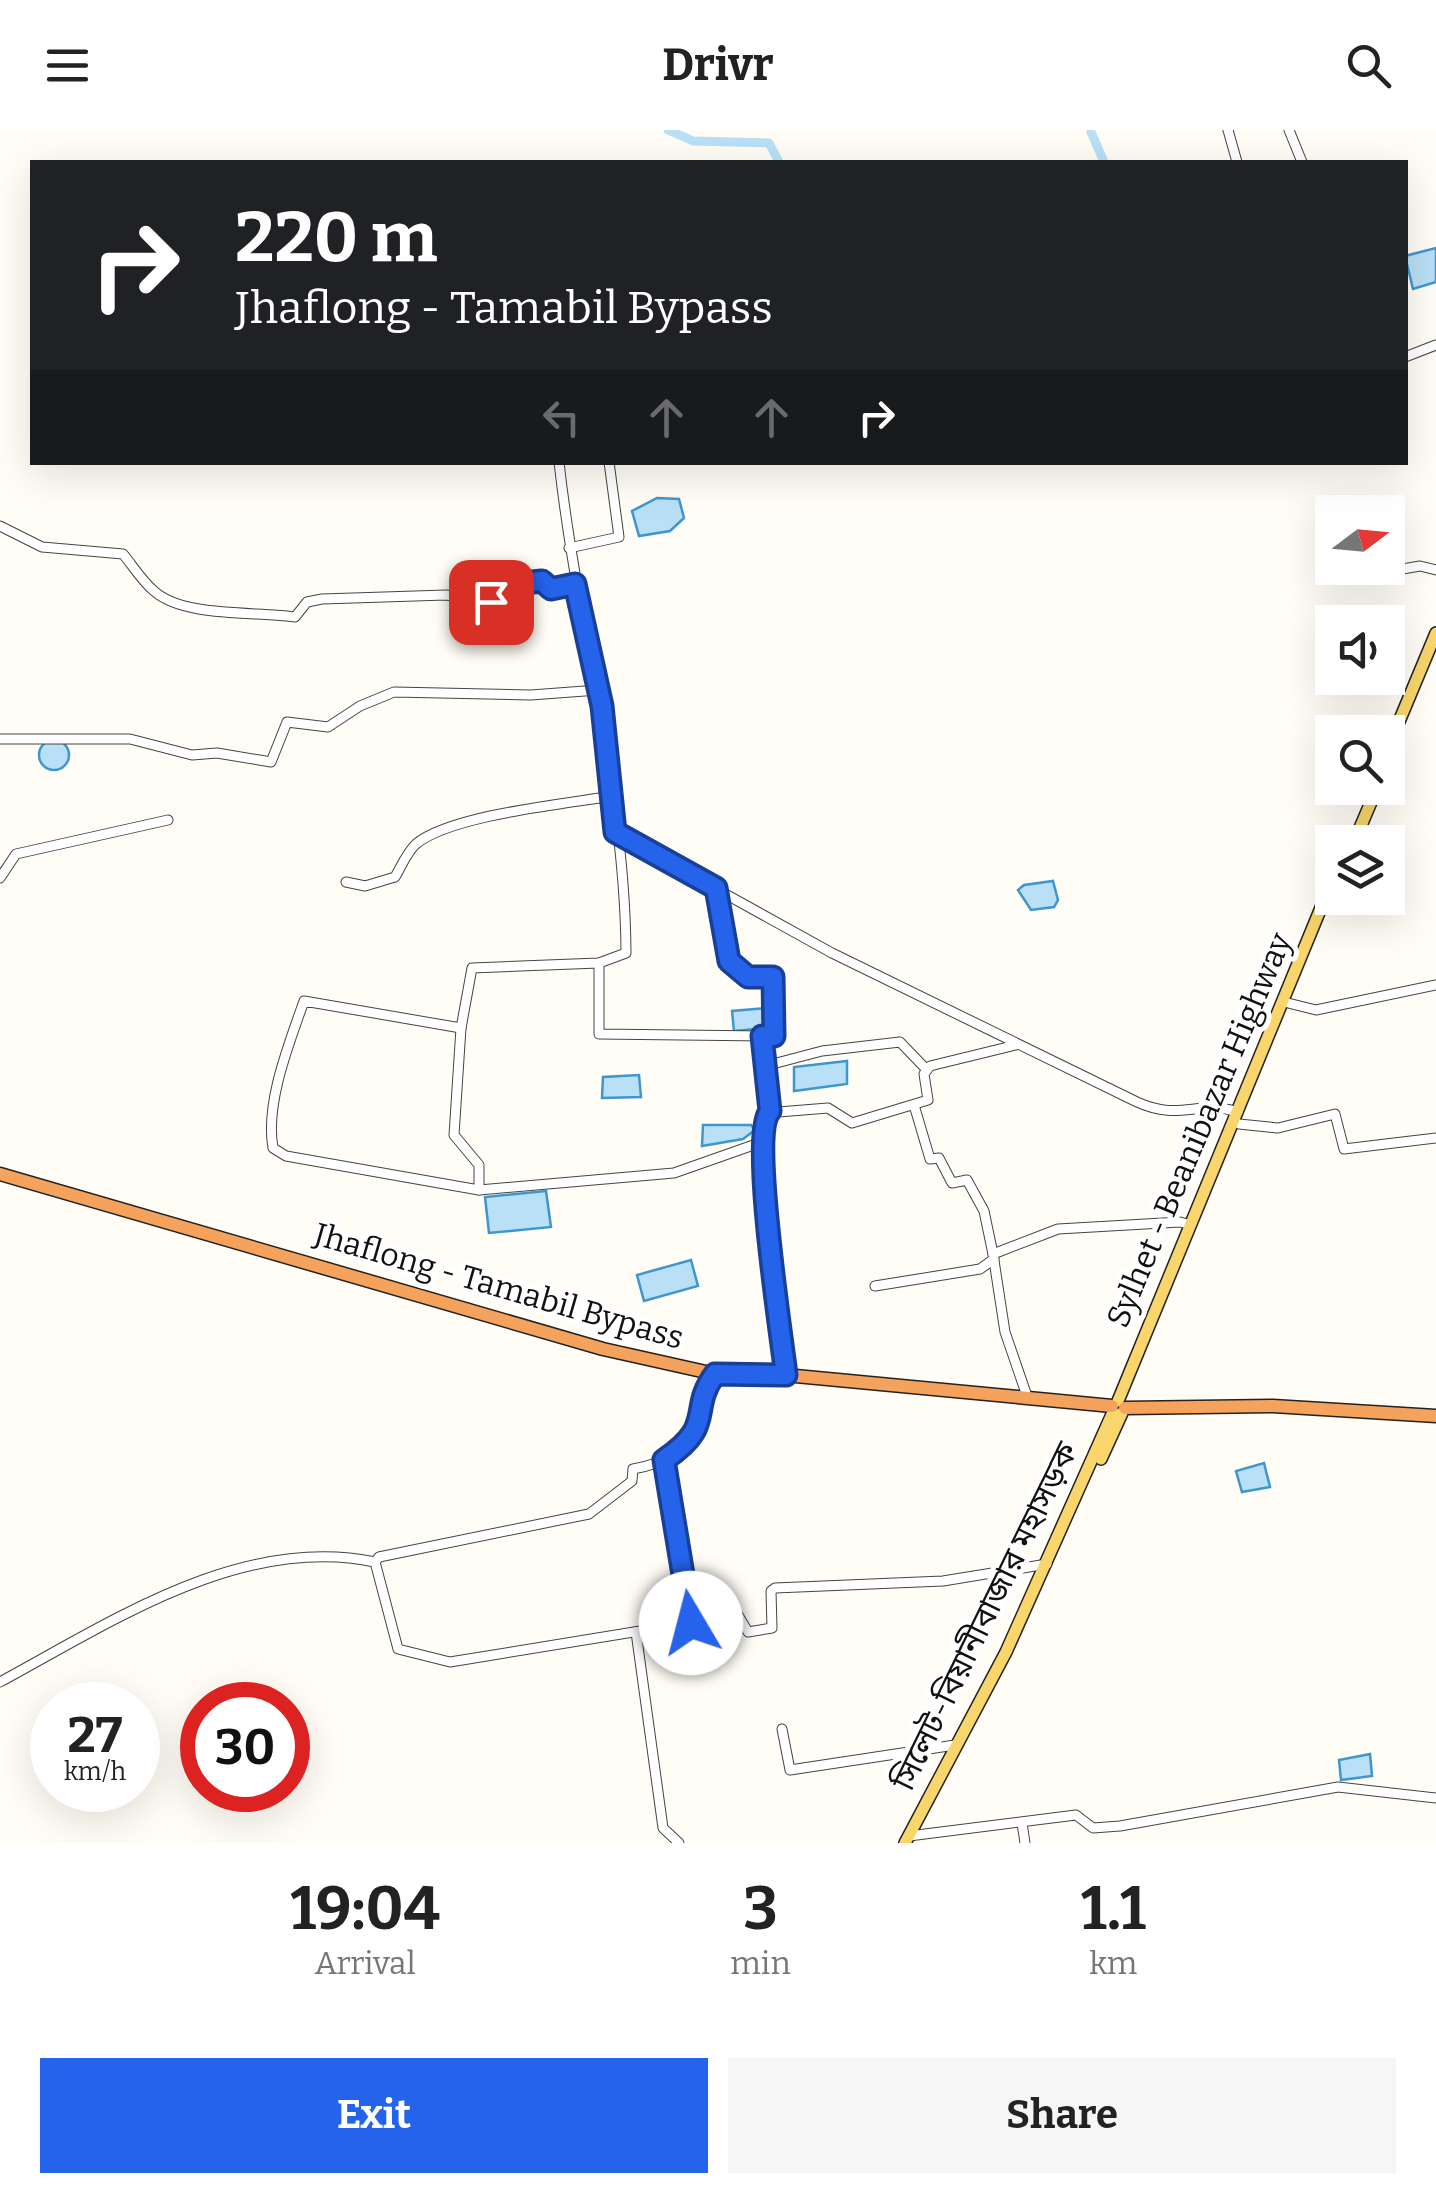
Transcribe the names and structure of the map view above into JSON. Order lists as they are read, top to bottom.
{
  "streets": {
    "highway": ["Jhaflong - Tamabil Bypass"],
    "main road": ["Sylhet - Beanibazar Highway", "সিলেট-বিয়ানীবাজার মহাসড়ক"]
  },
  "crossings": [
    ["Sylhet - Beanibazar Highway", "Jhaflong - Tamabil Bypass"],
    ["Sylhet - Beanibazar Highway", "সিলেট-বিয়ানীবাজার মহাসড়ক"],
    ["Jhaflong - Tamabil Bypass", "সিলেট-বিয়ানীবাজার মহাসড়ক"]
  ],
  "north": "right",
  "page": {
    "header": "Drivr",
    "turn": ["220 m", "Jhaflong - Tamabil Bypass"],
    "speed": "27 km/h",
    "limit": "30",
    "eta": [
      "19:04",
      "Arrival",
      "3",
      "min",
      "1.1",
      "km"
    ],
    "buttons": ["Exit", "Share"]
  }
}
